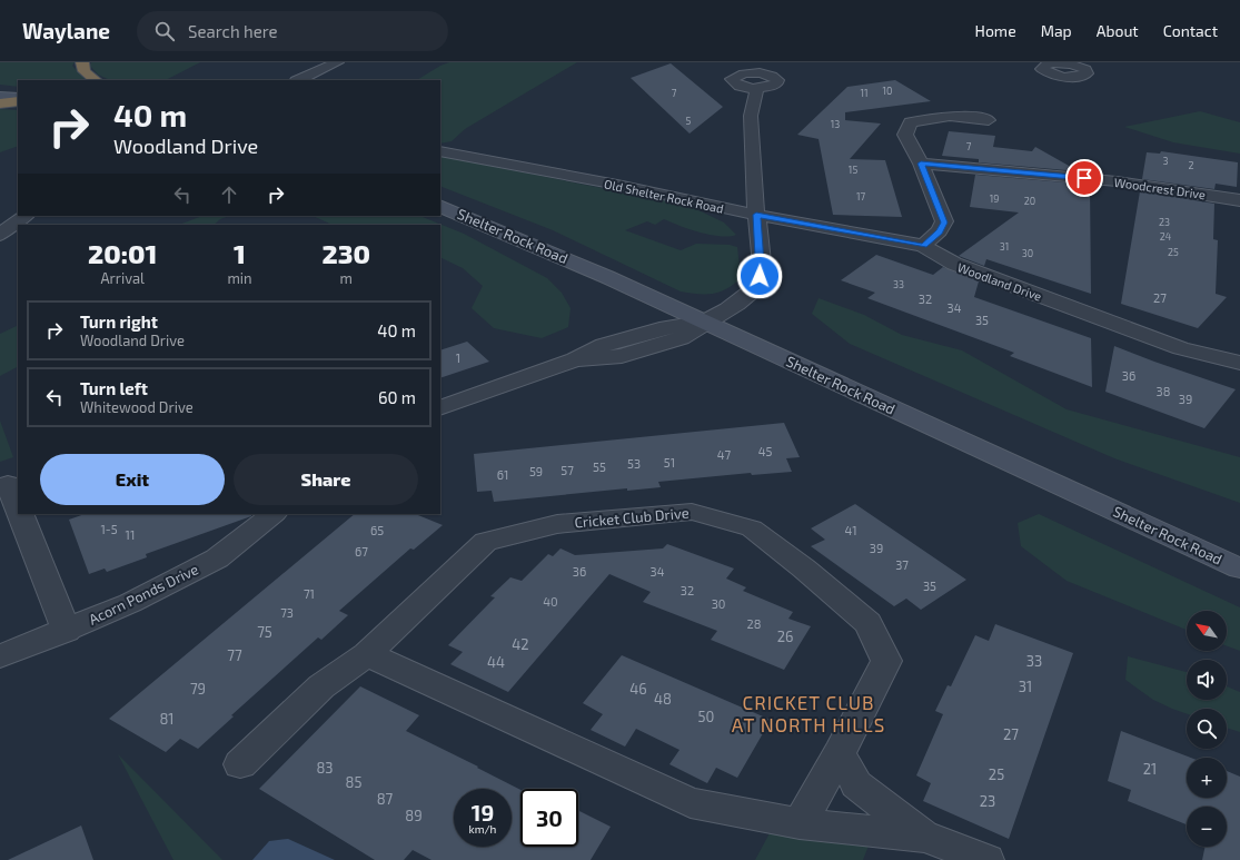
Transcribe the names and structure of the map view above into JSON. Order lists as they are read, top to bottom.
{
  "streets": {
    "main road": ["Shelter Rock Road"],
    "street": [
      "Woodcrest Drive",
      "Old Shelter Rock Road",
      "Woodland Drive",
      "Cricket Club Drive",
      "Acorn Ponds Drive"
    ]
  },
  "crossings": [
    ["Old Shelter Rock Road", "Woodland Drive"]
  ],
  "districts": ["CRICKET CLUB AT NORTH HILLS"],
  "house_numbers": [
    "10",
    "7",
    "11",
    "5",
    "13",
    "7",
    "3",
    "2",
    "15",
    "17",
    "19",
    "20",
    "23",
    "24",
    "31",
    "25",
    "30",
    "33",
    "27",
    "32",
    "34",
    "35",
    "1",
    "36",
    "38",
    "39",
    "45",
    "47",
    "51",
    "53",
    "55",
    "57",
    "59",
    "61",
    "1-5",
    "65",
    "41",
    "11",
    "39",
    "67",
    "37",
    "36",
    "34",
    "35",
    "32",
    "71",
    "40",
    "30",
    "73",
    "28",
    "75",
    "26",
    "42",
    "77",
    "33",
    "44",
    "31",
    "79",
    "46",
    "48",
    "50",
    "81",
    "27",
    "83",
    "21",
    "25",
    "85",
    "87",
    "23",
    "89"
  ],
  "north": "top left",
  "page": {
    "header": "Waylane",
    "search": "Search here",
    "nav": [
      "Home",
      "Map",
      "About",
      "Contact"
    ],
    "turn": ["40 m", "Woodland Drive"],
    "eta": [
      "20:01",
      "Arrival",
      "1",
      "min",
      "230",
      "m"
    ],
    "list": [
      {
        "name": "Turn right",
        "note": "Woodland Drive",
        "value": "40 m"
      },
      {
        "name": "Turn left",
        "note": "Whitewood Drive",
        "value": "60 m"
      }
    ],
    "buttons": ["Exit", "Share"],
    "map_buttons": ["+", "−"],
    "speed": "19 km/h",
    "limit": "30"
  }
}
